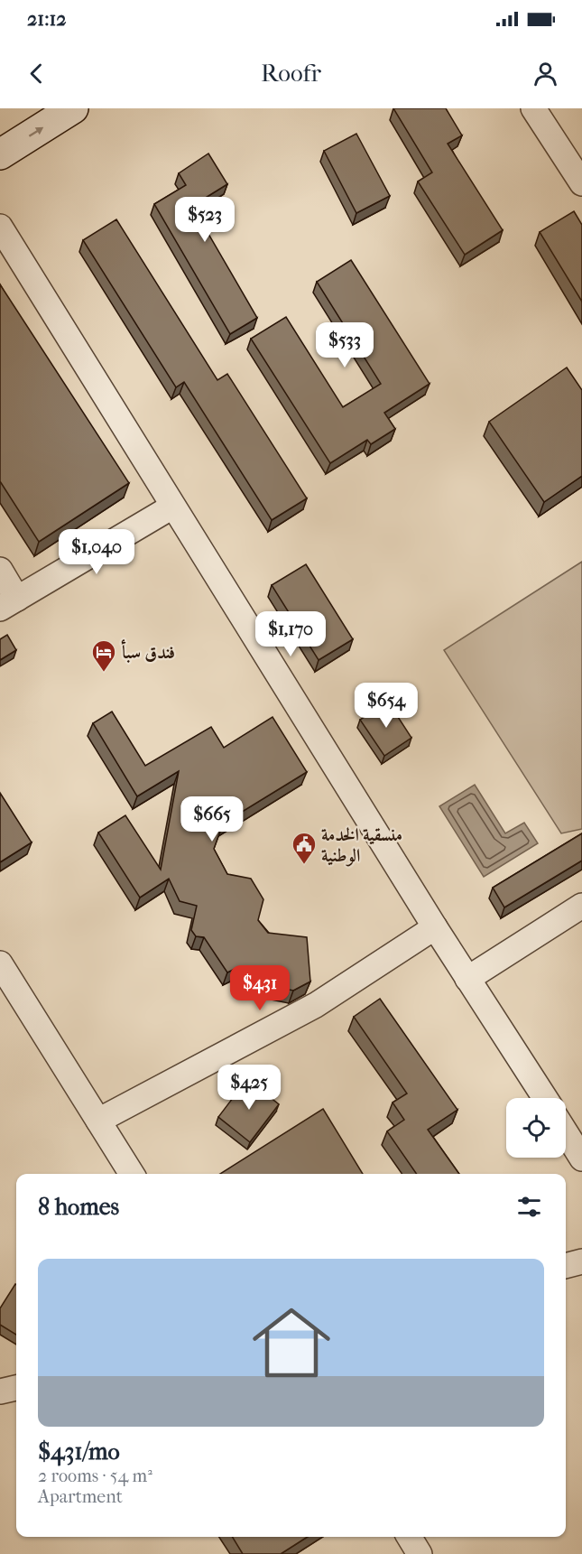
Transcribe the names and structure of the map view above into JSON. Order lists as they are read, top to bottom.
{
  "places": {
    "hotel": ["فندق سبأ"],
    "public building": ["منسقية الخدمة الوطنية"]
  },
  "page": {
    "status": "21:12",
    "header": "Roofr",
    "price": [
      "$523",
      "$533",
      "$1,040",
      "$1,170",
      "$654",
      "$665",
      "$431",
      "$425"
    ],
    "heading": "8 homes",
    "list": [
      {
        "name": "$431/mo",
        "note": "2 rooms · 54 m² · Apartment"
      }
    ]
  }
}
